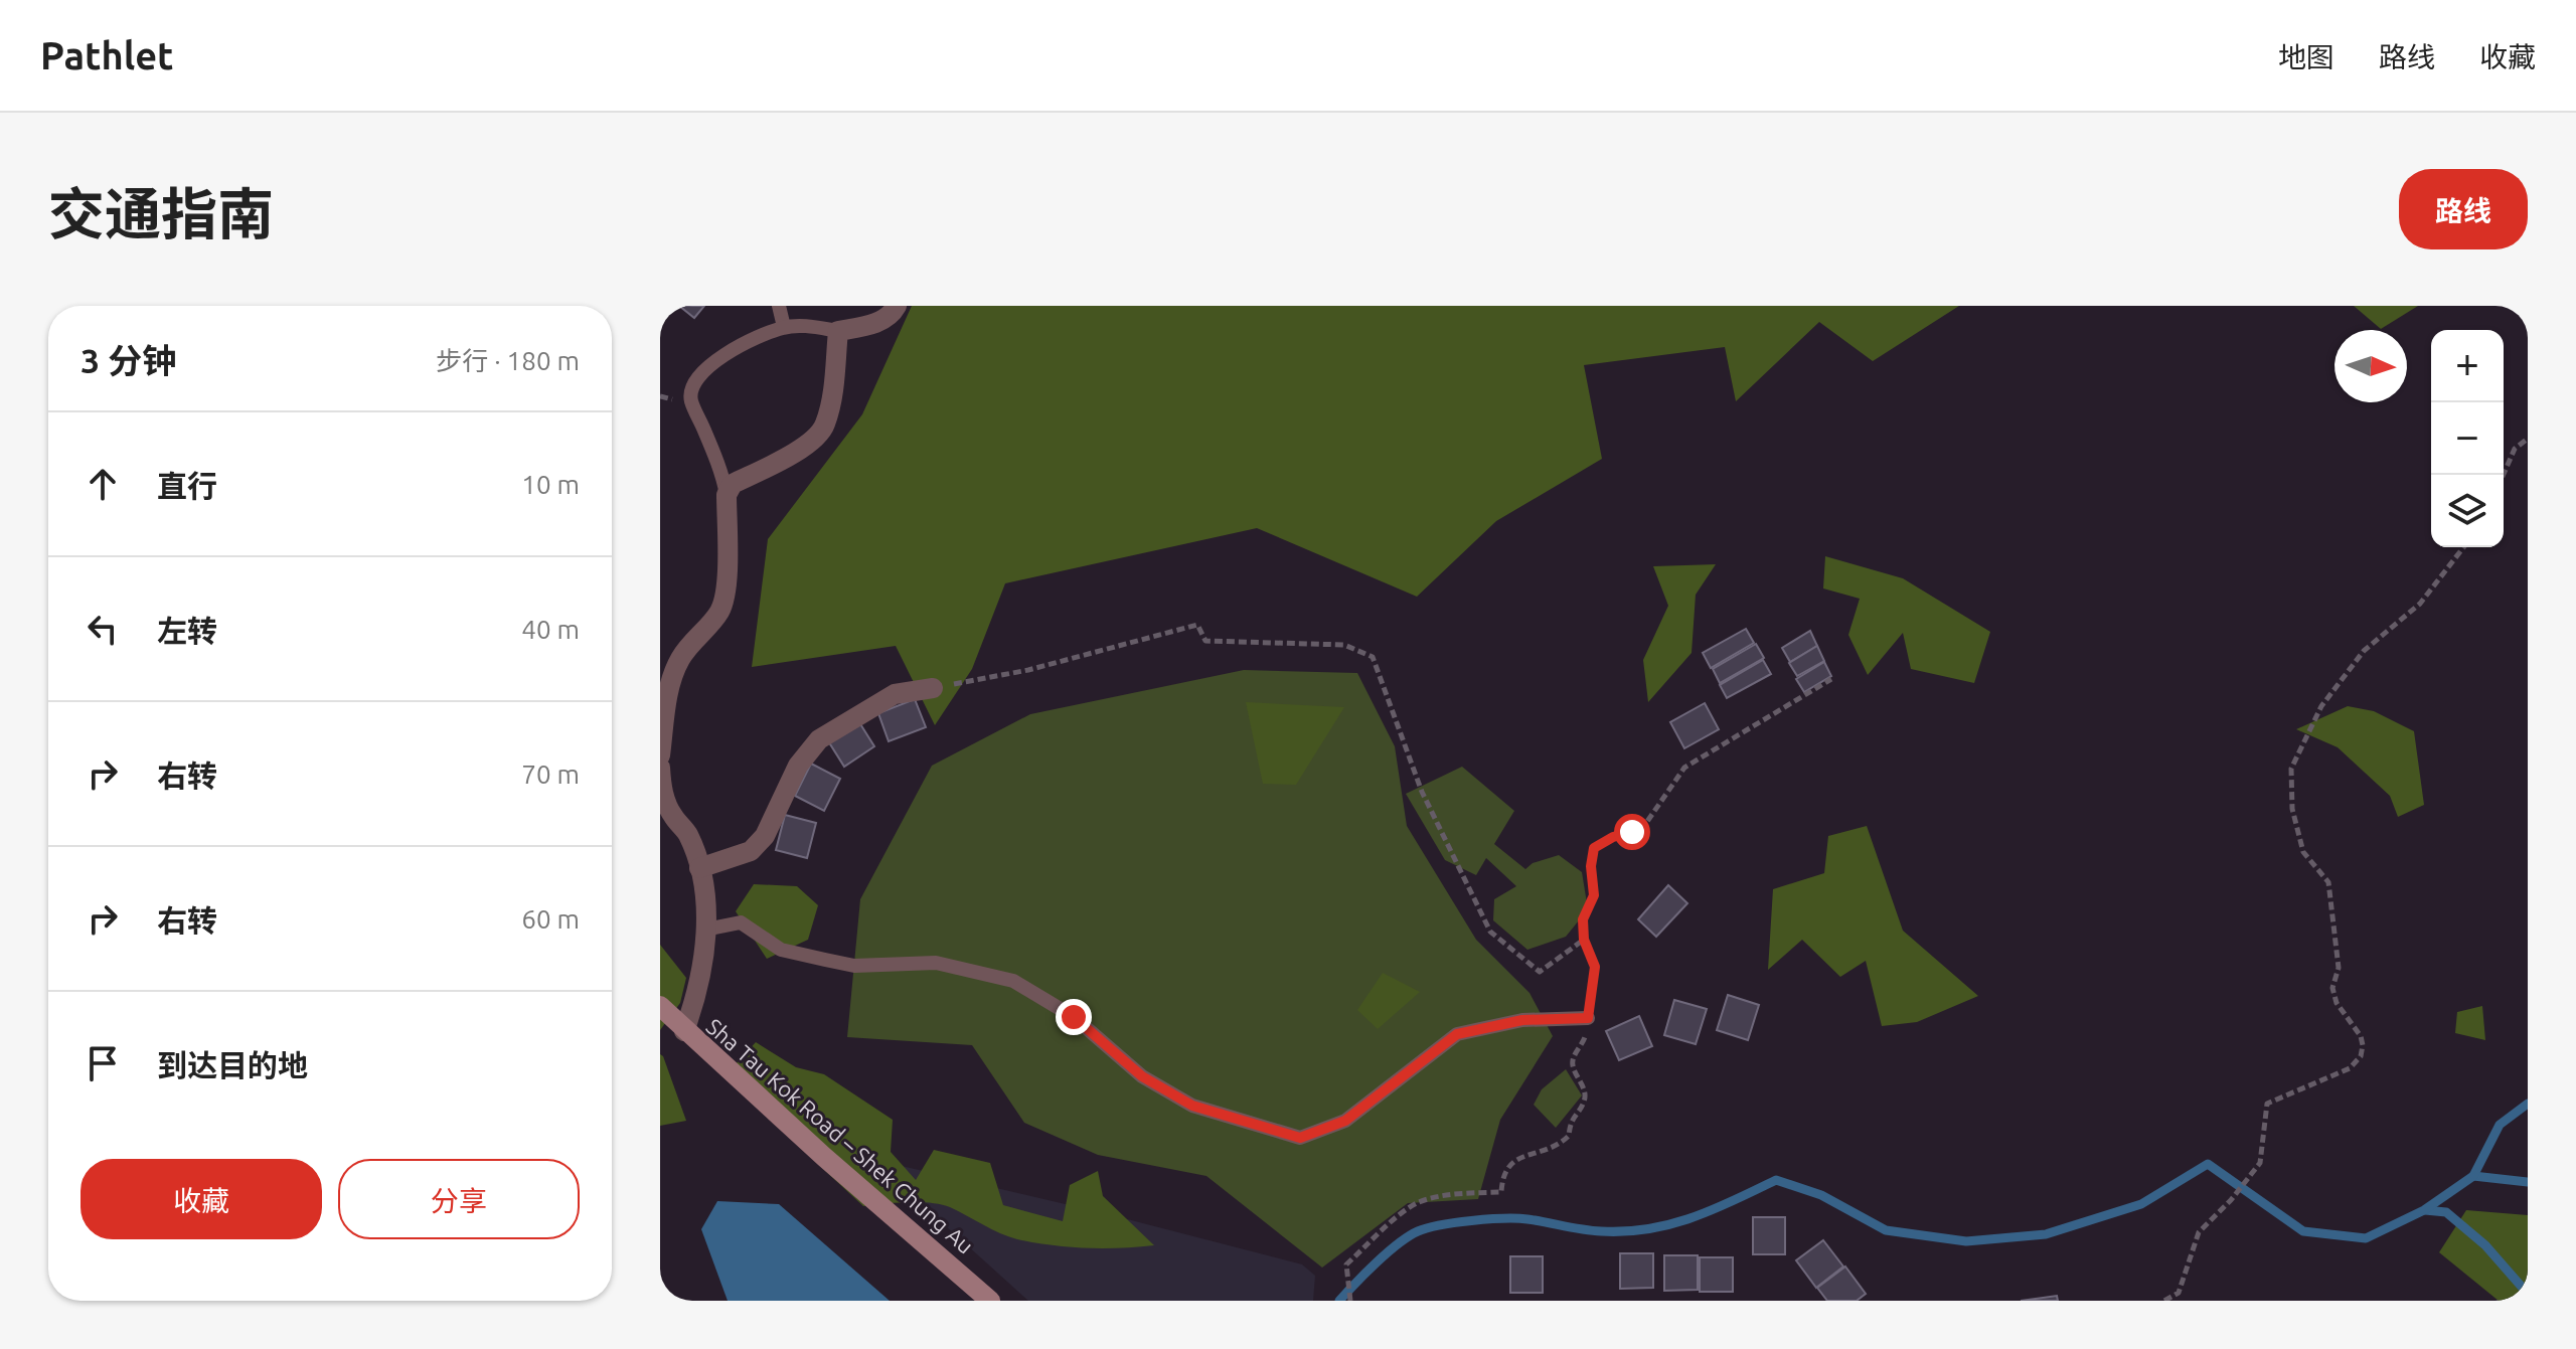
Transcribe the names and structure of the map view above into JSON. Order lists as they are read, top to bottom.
{
  "streets": {
    "main road": ["Sha Tau Kok Road – Shek Chung Au"]
  },
  "north": "right",
  "page": {
    "header": "Pathlet",
    "nav": ["地图", "路线", "收藏"],
    "title": "交通指南",
    "buttons": [
      "路线",
      ["收藏", "分享"]
    ],
    "heading": ["3 分钟", "步行 · 180 m"],
    "map_buttons": ["+", "−"],
    "list": [
      ["直行", "10 m"],
      ["左转", "40 m"],
      ["右转", "70 m"],
      ["右转", "60 m"],
      "到达目的地"
    ]
  }
}
